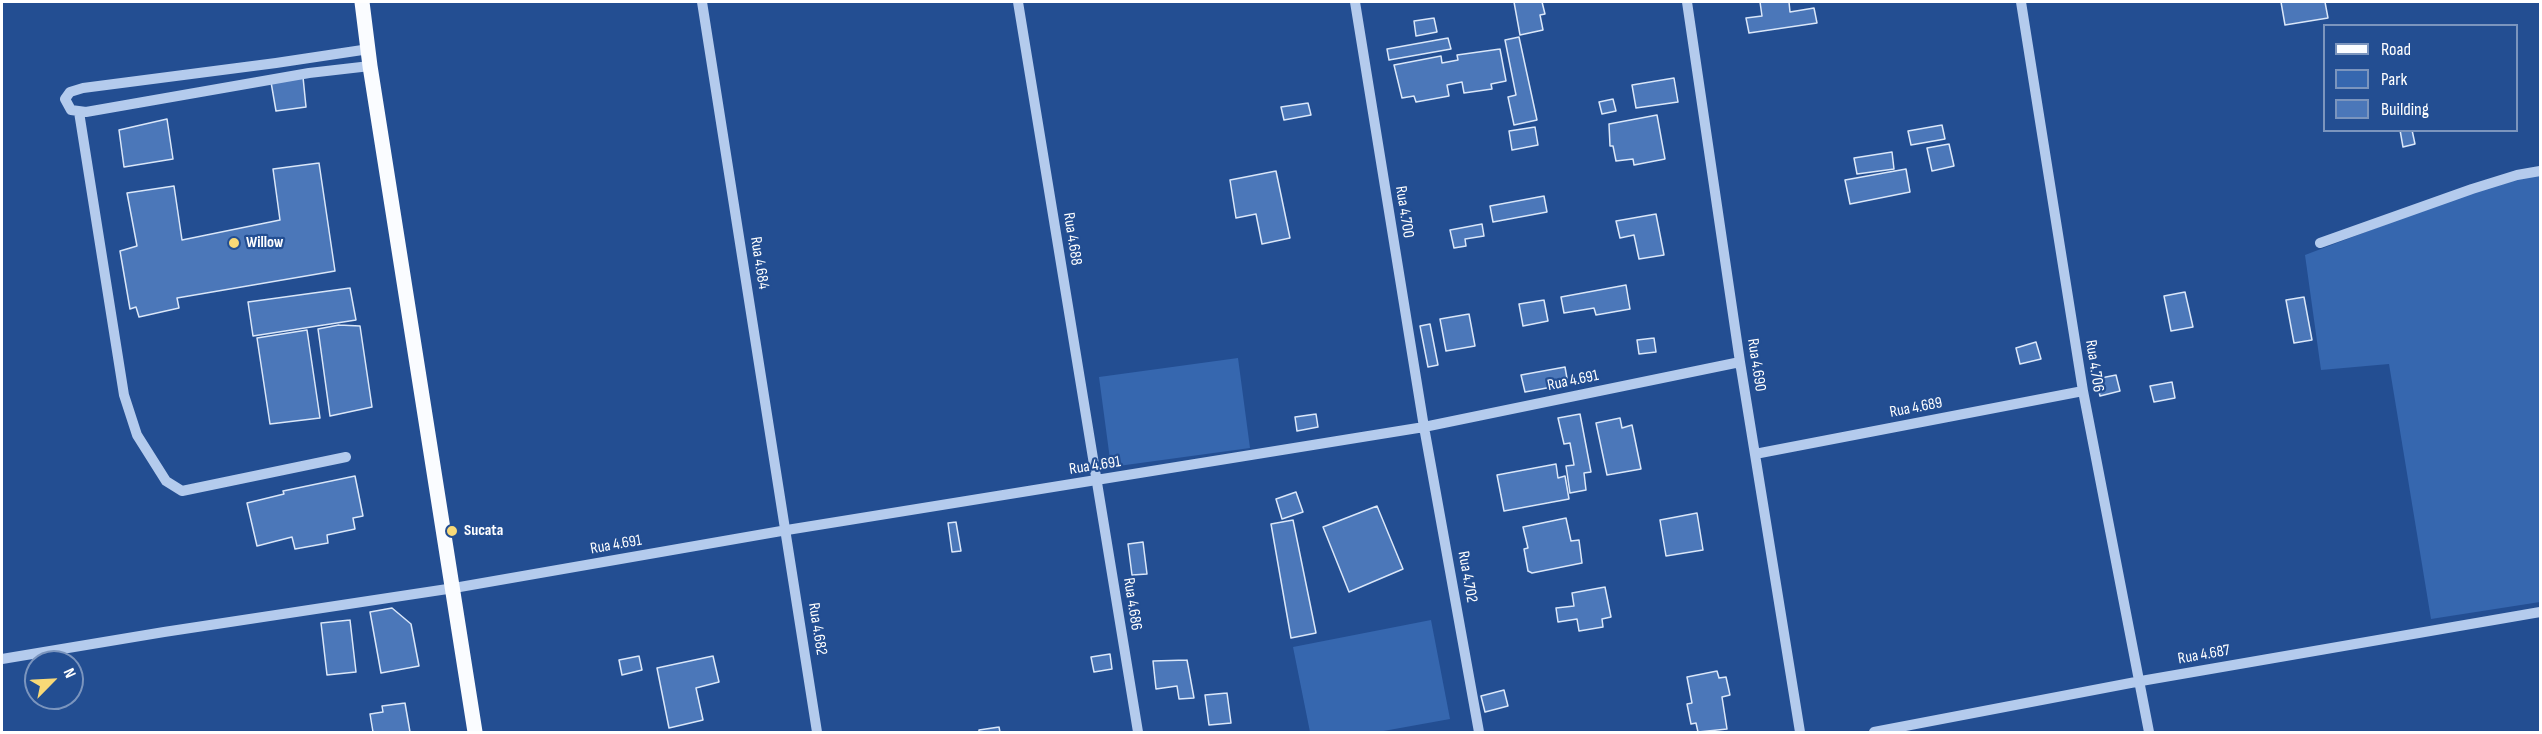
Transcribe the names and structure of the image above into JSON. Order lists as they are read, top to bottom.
{
  "streets": {
    "street": [
      "Rua 4.700",
      "Rua 4.688",
      "Rua 4.684",
      "Rua 4.690",
      "Rua 4.706",
      "Rua 4.691",
      "Rua 4.689",
      "Rua 4.702",
      "Rua 4.686",
      "Rua 4.682",
      "Rua 4.687"
    ]
  },
  "crossings": [
    ["Rua 4.700", "Rua 4.691"],
    ["Rua 4.700", "Rua 4.702"],
    ["Rua 4.688", "Rua 4.691"],
    ["Rua 4.688", "Rua 4.686"],
    ["Rua 4.684", "Rua 4.691"],
    ["Rua 4.684", "Rua 4.682"],
    ["Rua 4.690", "Rua 4.691"],
    ["Rua 4.690", "Rua 4.689"],
    ["Rua 4.706", "Rua 4.689"],
    ["Rua 4.706", "Rua 4.687"],
    ["Rua 4.691", "Rua 4.702"],
    ["Rua 4.691", "Rua 4.686"],
    ["Rua 4.691", "Rua 4.682"]
  ],
  "places": ["Willow", "Sucata"],
  "legend": ["Road", "Park", "Building"],
  "north": "top right"
}
